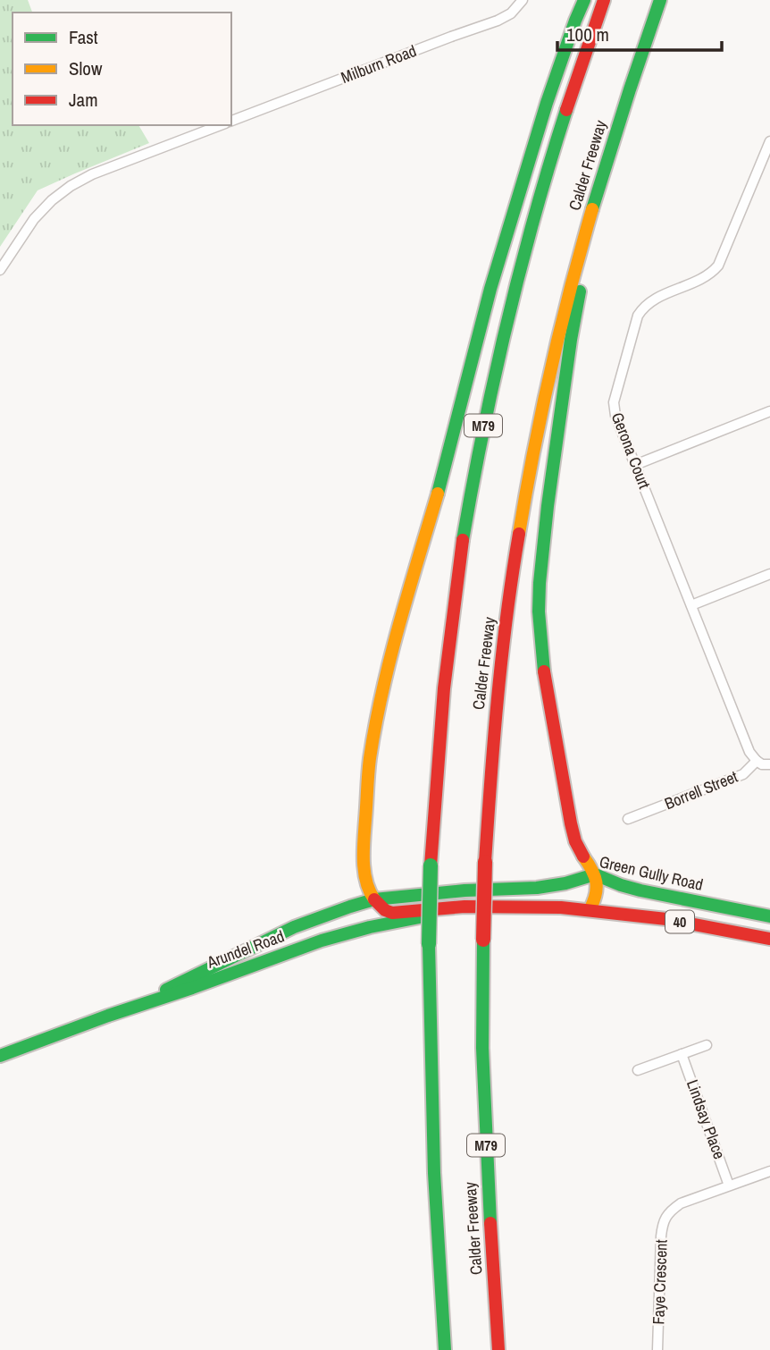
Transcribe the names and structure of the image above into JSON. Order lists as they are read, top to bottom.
{
  "streets": {
    "main road": [
      "Calder Freeway",
      "M79",
      "Green Gully Road",
      "40",
      "Arundel Road"
    ],
    "street": [
      "Milburn Road",
      "Gerona Court",
      "Borrell Street",
      "Lindsay Place",
      "Faye Crescent"
    ]
  },
  "crossings": [
    ["Gerona Court", "Borrell Street"],
    ["Green Gully Road", "Arundel Road"],
    ["Lindsay Place", "Faye Crescent"]
  ],
  "legend": ["Fast", "Slow", "Jam"],
  "scale_bar": "100 m"
}
